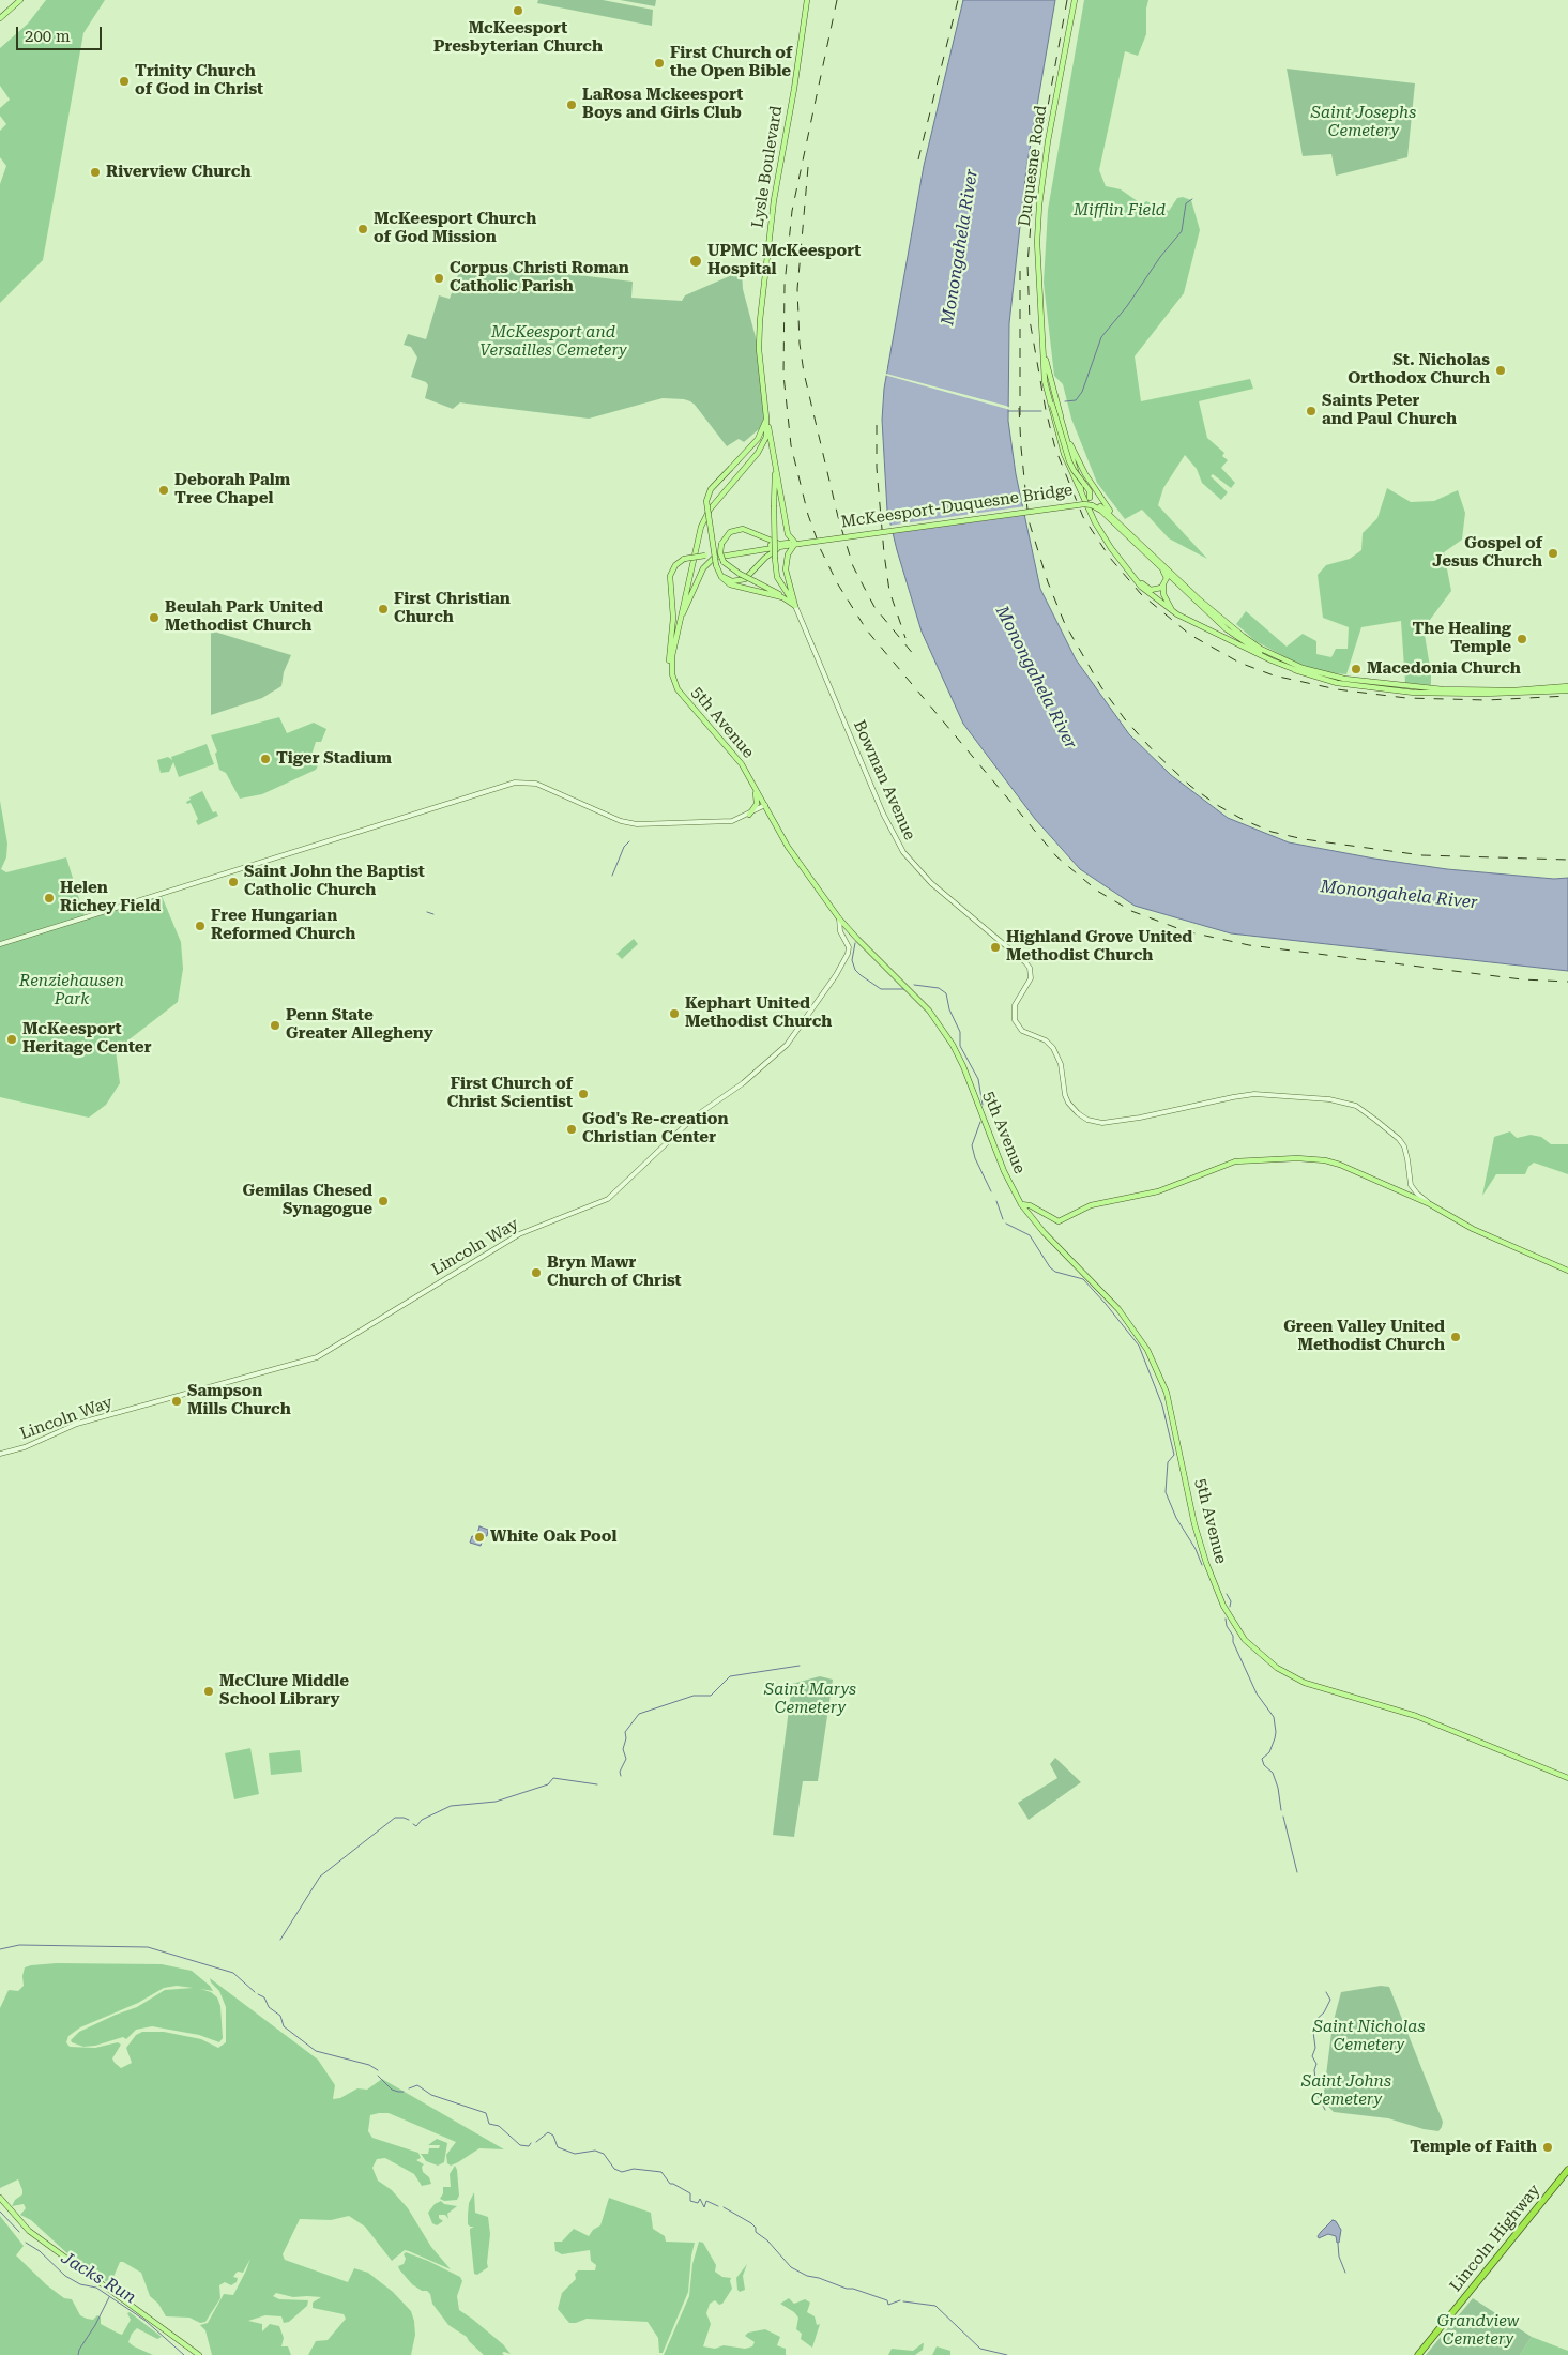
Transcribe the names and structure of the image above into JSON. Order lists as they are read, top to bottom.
{
  "streets": {
    "highway": ["Lincoln Highway"],
    "main road": [
      "Duquesne Road",
      "Lysle Boulevard",
      "McKeesport-Duquesne Bridge",
      "5th Avenue",
      "Bowman Avenue",
      "Lincoln Way"
    ]
  },
  "crossings": [
    ["Lysle Boulevard", "5th Avenue"],
    ["5th Avenue", "Lincoln Way"]
  ],
  "water": ["Monongahela River", "Jacks Run"],
  "parks": [
    "Saint Josephs Cemetery",
    "Mifflin Field",
    "McKeesport and Versailles Cemetery",
    "Renziehausen Park",
    "Saint Marys Cemetery",
    "Saint Nicholas Cemetery",
    "Saint Johns Cemetery",
    "Grandview Cemetery"
  ],
  "places": [
    "McKeesport Presbyterian Church",
    "First Church of the Open Bible",
    "Trinity Church of God in Christ",
    "LaRosa Mckeesport Boys and Girls Club",
    "Riverview Church",
    "McKeesport Church of God Mission",
    "UPMC McKeesport Hospital",
    "Corpus Christi Roman Catholic Parish",
    "St. Nicholas Orthodox Church",
    "Saints Peter and Paul Church",
    "Deborah Palm Tree Chapel",
    "Gospel of Jesus Church",
    "First Christian Church",
    "Beulah Park United Methodist Church",
    "The Healing Temple",
    "Macedonia Church",
    "Tiger Stadium",
    "Saint John the Baptist Catholic Church",
    "Helen Richey Field",
    "Free Hungarian Reformed Church",
    "Highland Grove United Methodist Church",
    "Kephart United Methodist Church",
    "Penn State Greater Allegheny",
    "McKeesport Heritage Center",
    "First Church of Christ Scientist",
    "God's Re-creation Christian Center",
    "Gemilas Chesed Synagogue",
    "Bryn Mawr Church of Christ",
    "Green Valley United Methodist Church",
    "Sampson Mills Church",
    "White Oak Pool",
    "McClure Middle School Library",
    "Temple of Faith"
  ],
  "scale_bar": "200 m"
}
